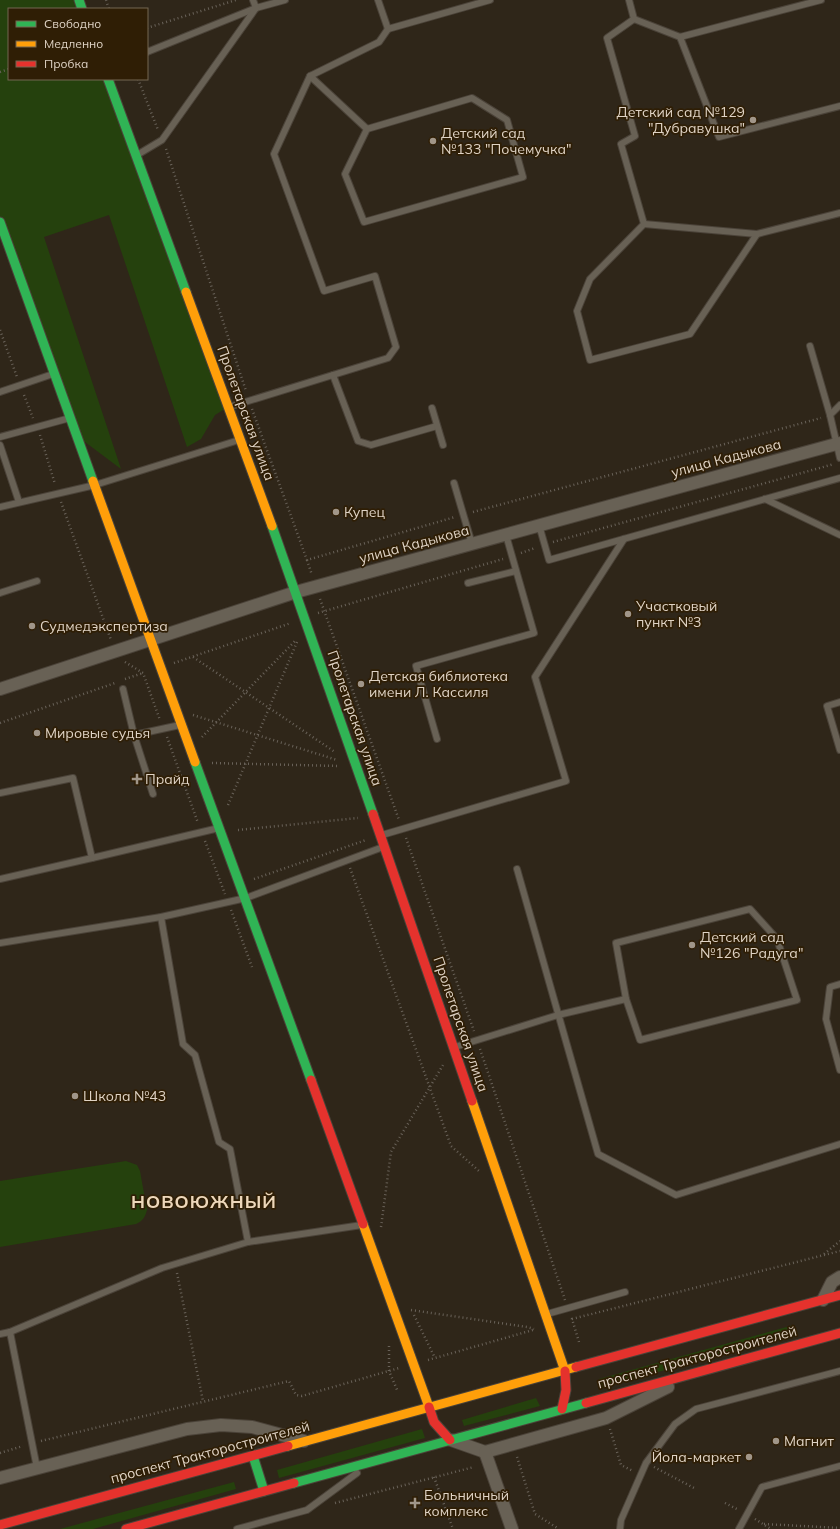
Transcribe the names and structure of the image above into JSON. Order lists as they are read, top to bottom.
{
  "streets": {
    "street": ["Пролетарская улица", "улица Кадыкова", "проспект Тракторостроителей"]
  },
  "crossings": [
    ["Пролетарская улица", "улица Кадыкова"],
    ["Пролетарская улица", "проспект Тракторостроителей"]
  ],
  "districts": ["НОВОЮЖНЫЙ"],
  "places": {
    "other": [
      "Детский сад №129 \"Дубравушка\"",
      "Детский сад №133 \"Почемучка\"",
      "Купец",
      "Участковый пункт №3",
      "Судмедэкспертиза",
      "Детская библиотека имени Л. Кассиля",
      "Мировые судья",
      "Детский сад №126 \"Радуга\"",
      "Школа №43",
      "Магнит",
      "Йола-маркет"
    ],
    "health": ["Прайд", "Больничный комплекс"]
  },
  "legend": ["Свободно", "Медленно", "Пробка"]
}
